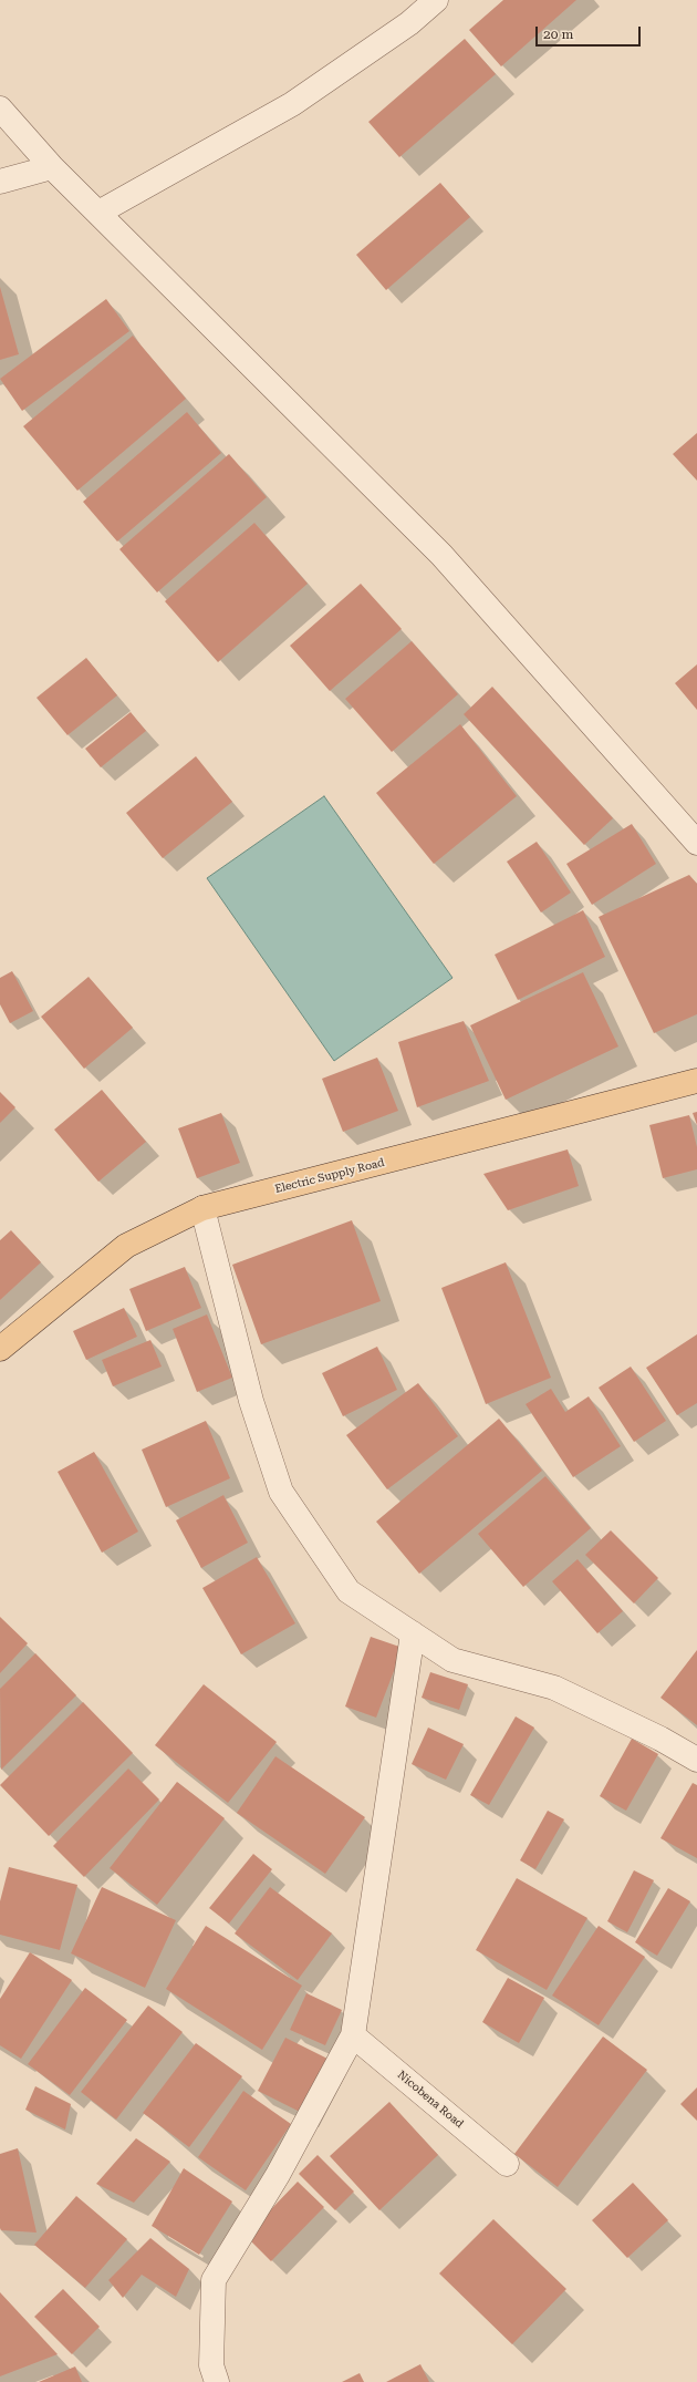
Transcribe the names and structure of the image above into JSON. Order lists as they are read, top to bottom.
{
  "streets": {
    "main road": ["Electric Supply Road"],
    "street": ["Nicobena Road"]
  },
  "scale_bar": "20 m"
}
